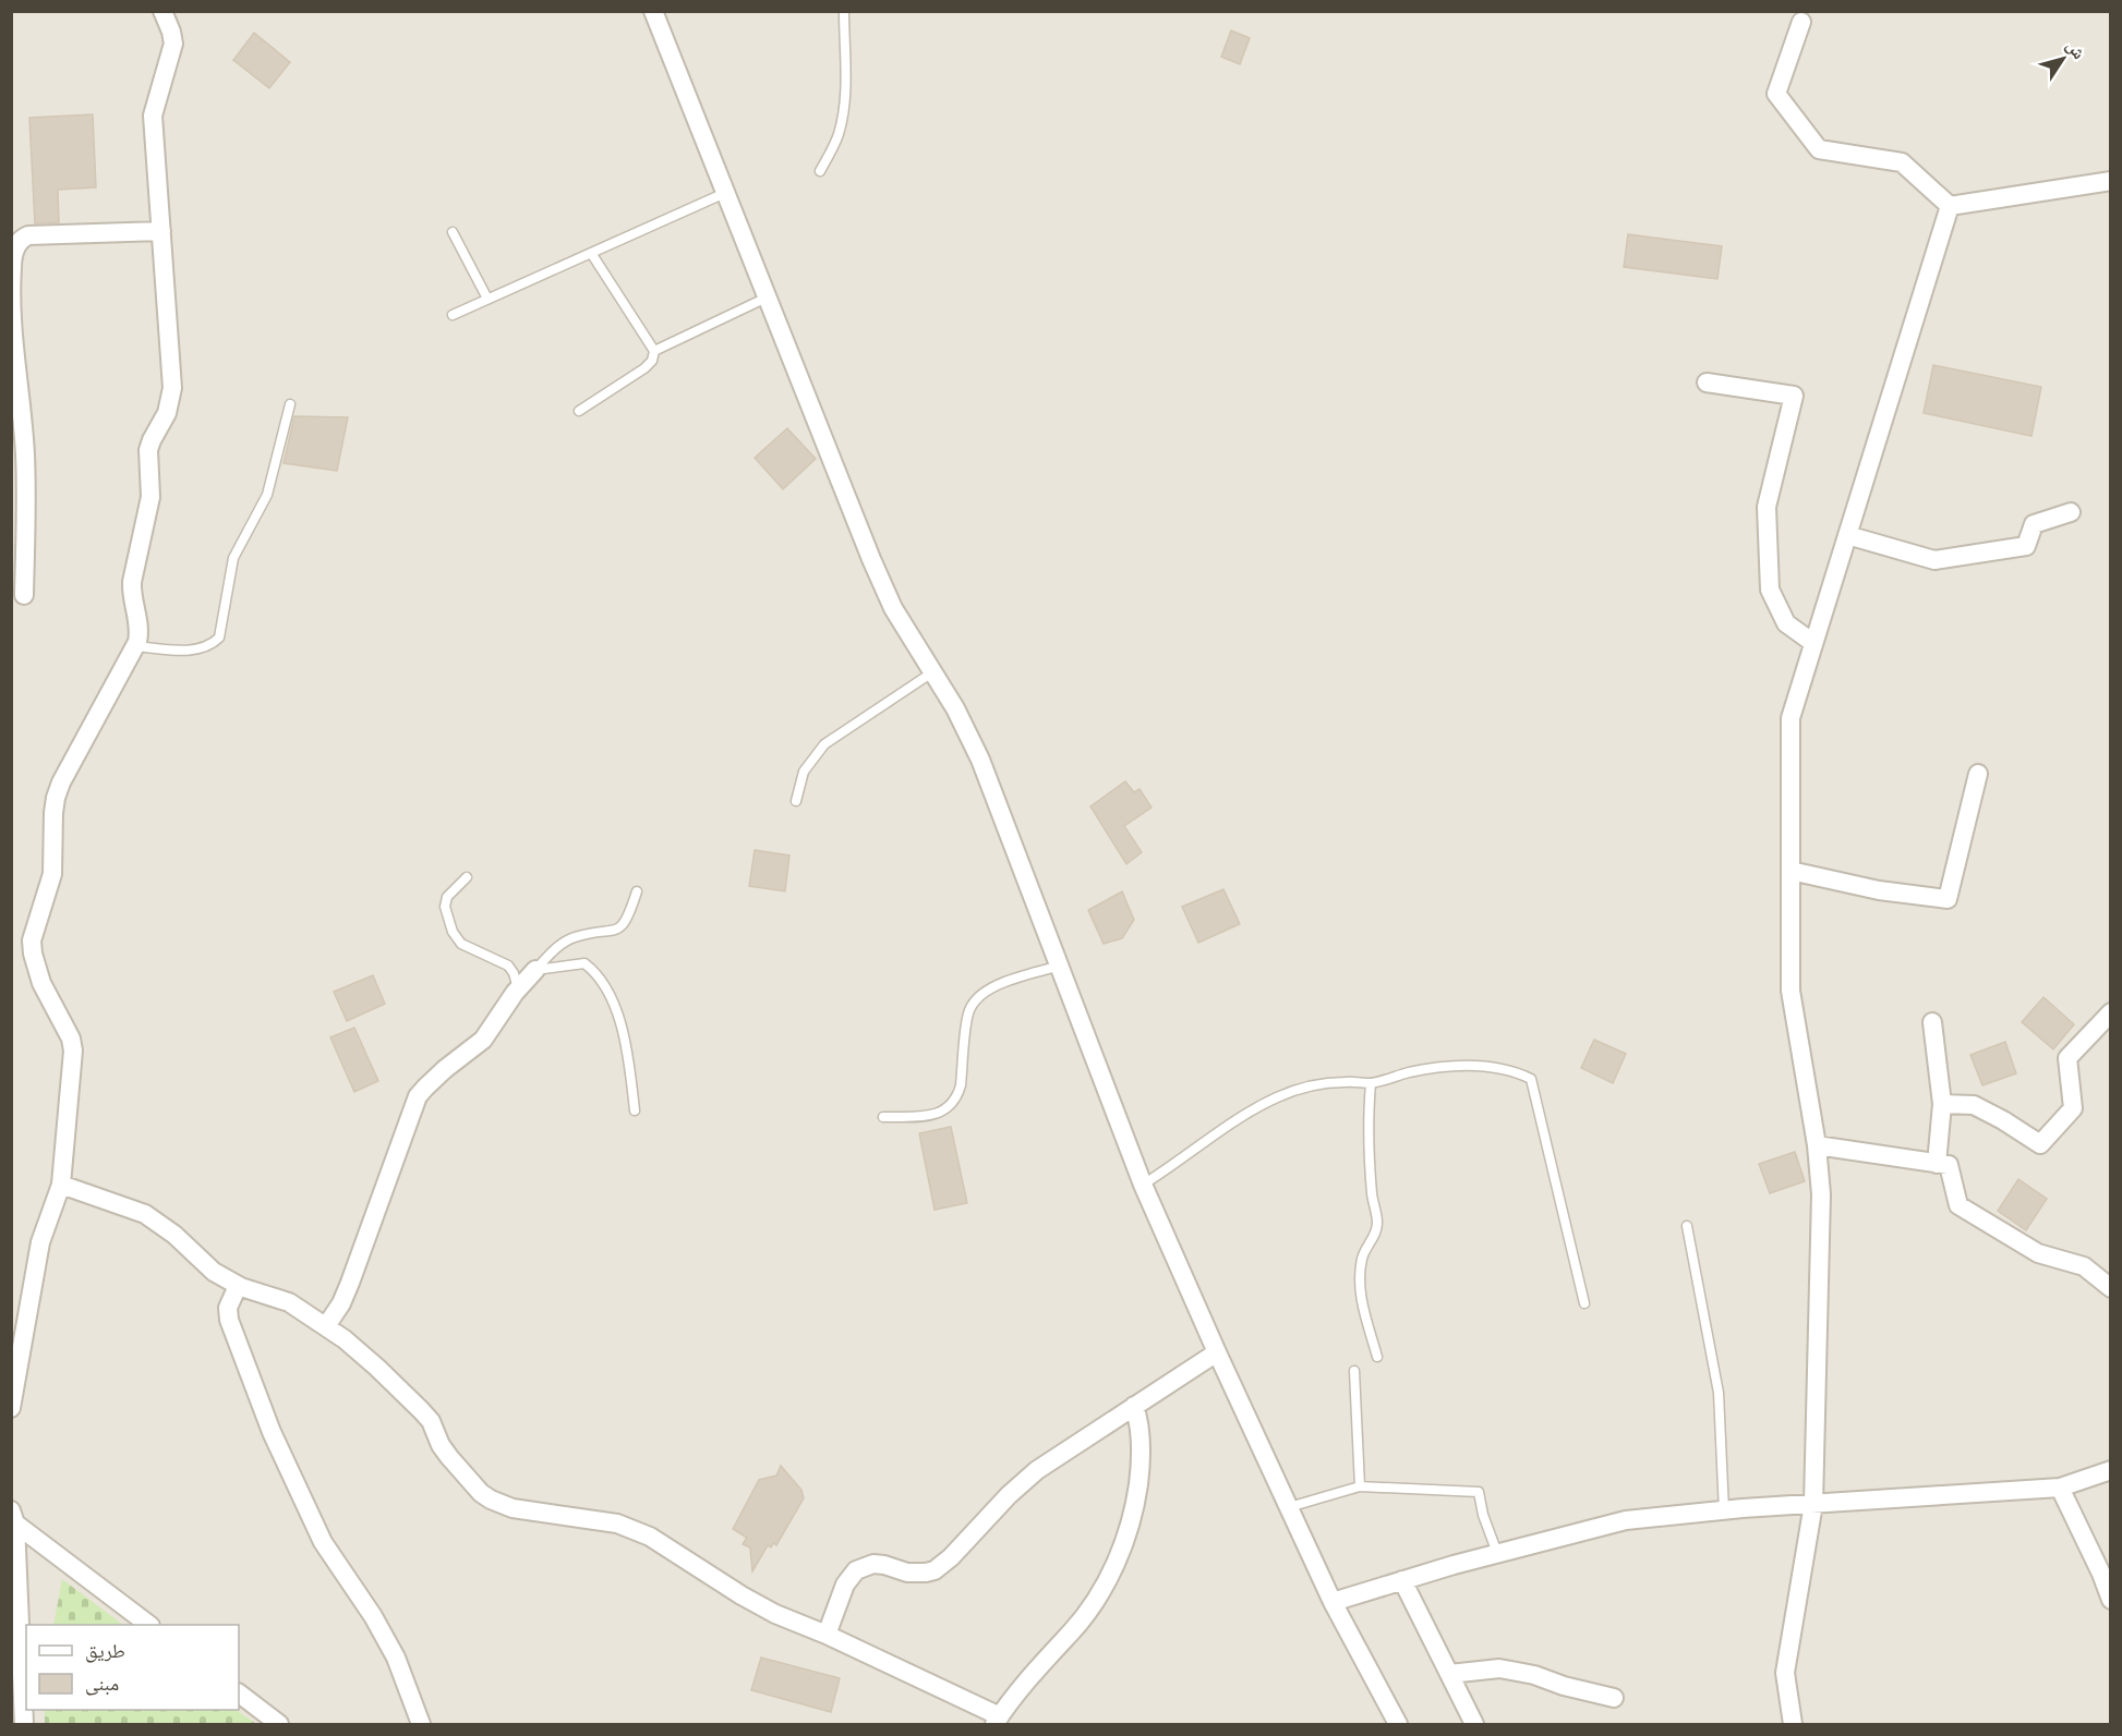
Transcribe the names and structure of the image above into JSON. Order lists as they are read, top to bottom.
{
  "legend": ["طريق", "مبنى"],
  "north": "top right"
}
